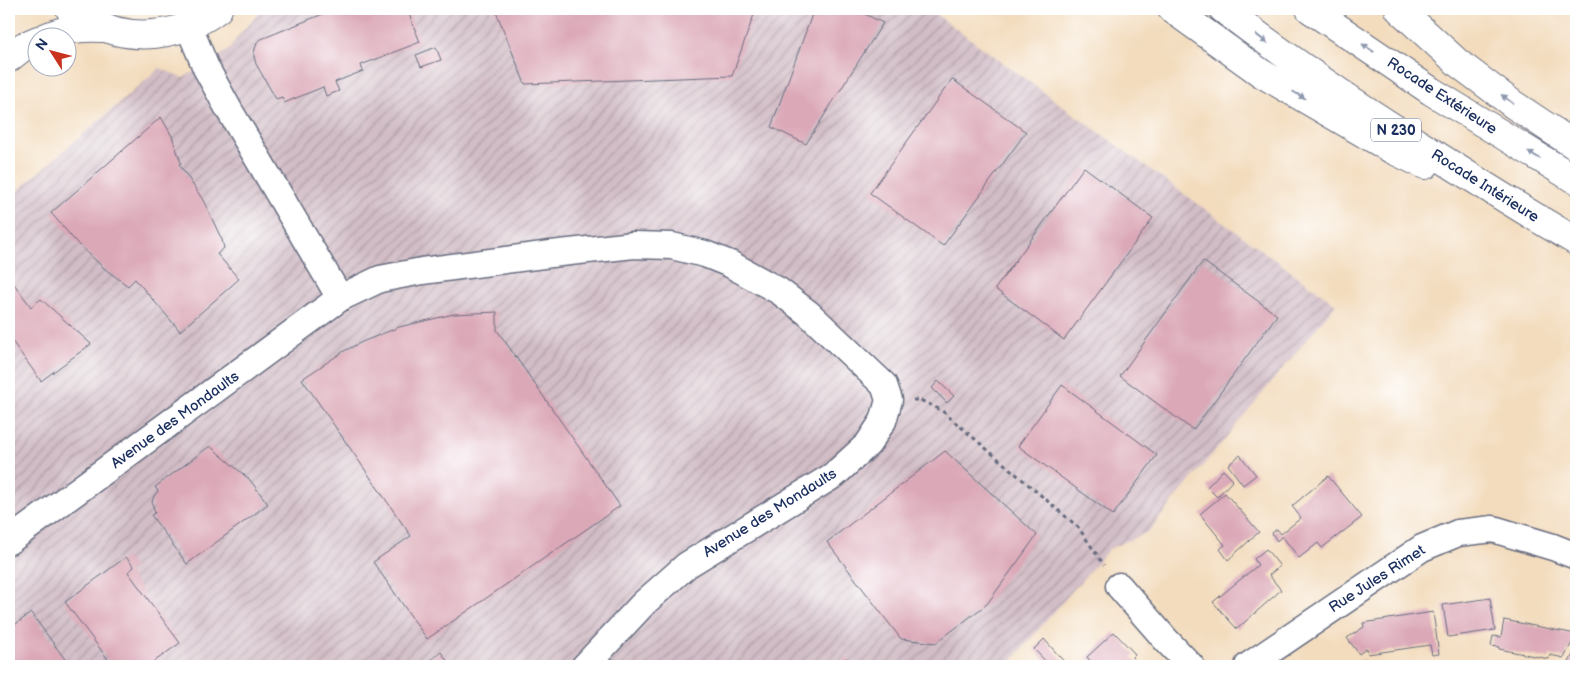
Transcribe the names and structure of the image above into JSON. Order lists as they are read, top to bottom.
{
  "streets": {
    "main road": ["Rocade Extérieure", "N 230", "Rocade Intérieure"],
    "street": ["Avenue des Mondaults", "Rue Jules Rimet"]
  },
  "north": "top left"
}
